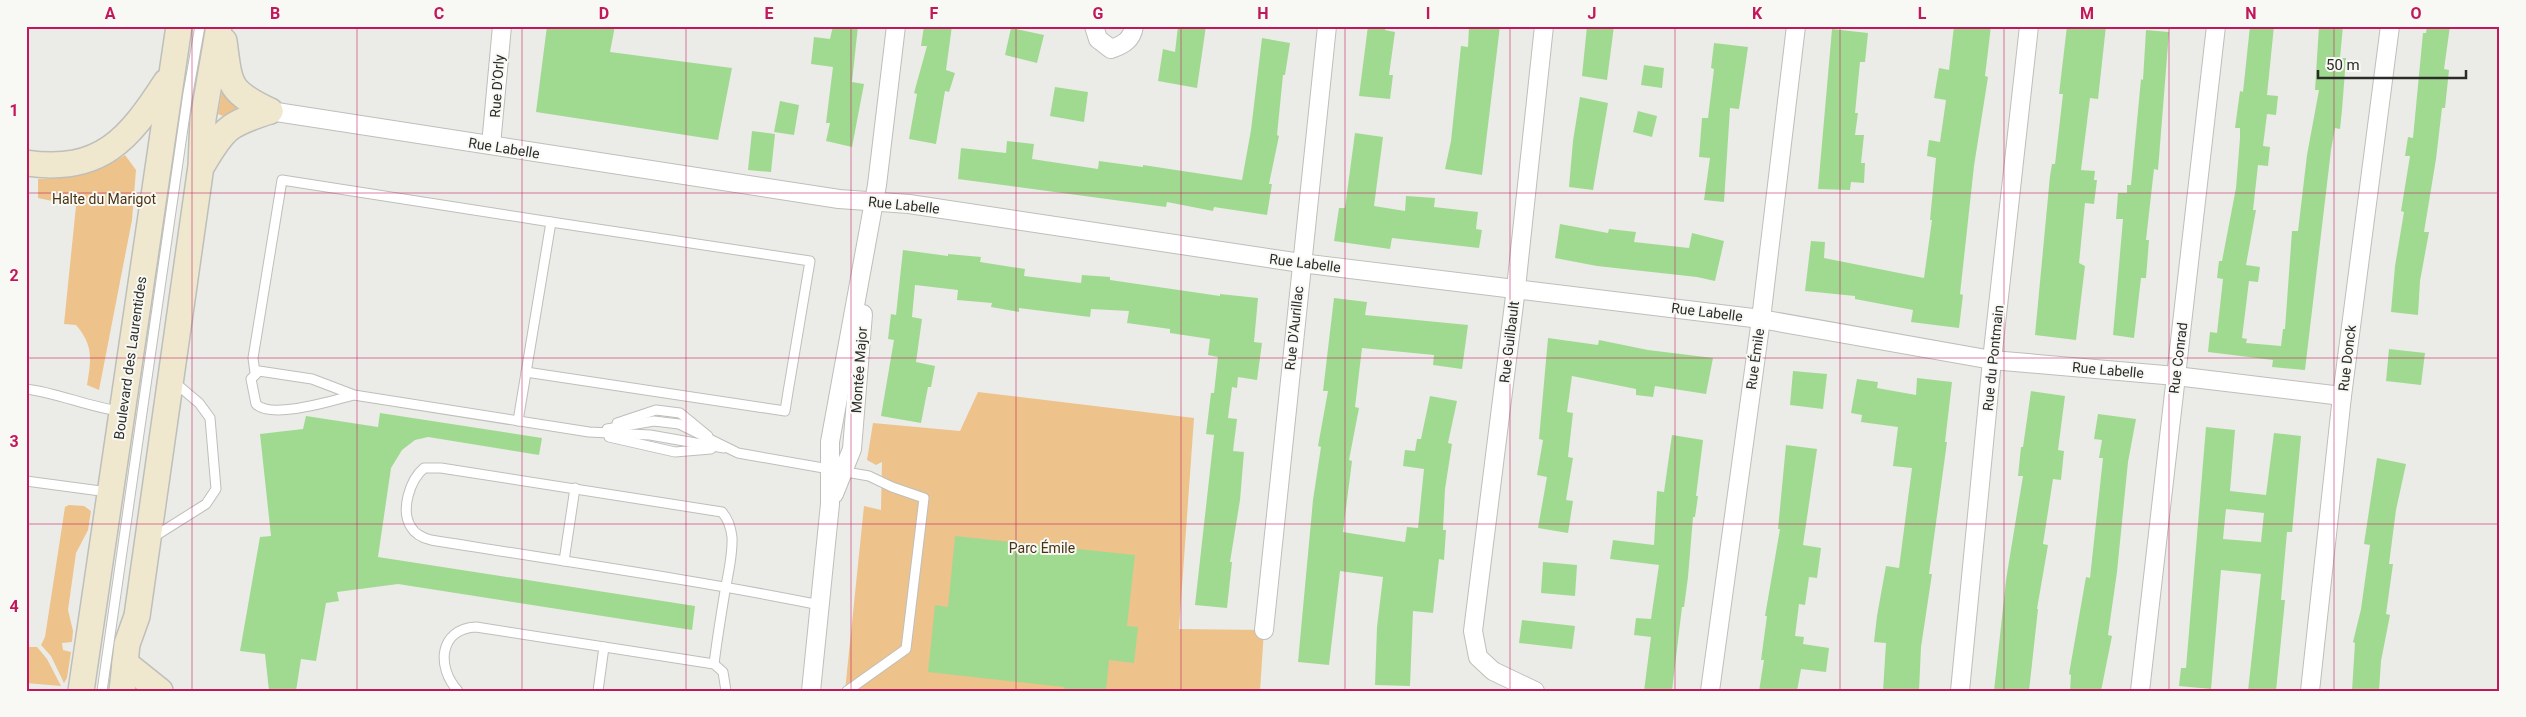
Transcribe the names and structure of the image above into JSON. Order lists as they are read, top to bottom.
{
  "streets": {
    "main road": ["Boulevard des Laurentides"],
    "street": [
      "Rue D'Orly",
      "Rue Labelle",
      "Rue D'Aurillac",
      "Rue Guilbault",
      "Rue du Pontmain",
      "Rue Conrad",
      "Rue Donck",
      "Rue Émile",
      "Montée Major"
    ]
  },
  "crossings": [
    ["Rue D'Orly", "Rue Labelle"],
    ["Rue Labelle", "Rue D'Aurillac"],
    ["Rue Labelle", "Rue Guilbault"],
    ["Rue Labelle", "Rue du Pontmain"],
    ["Rue Labelle", "Rue Conrad"],
    ["Rue Labelle", "Rue Donck"],
    ["Rue Labelle", "Rue Émile"],
    ["Rue Labelle", "Montée Major"]
  ],
  "parks": ["Halte du Marigot", "Parc Émile"],
  "scale_bar": "50 m",
  "grid": {
    "columns": [
      "A",
      "B",
      "C",
      "D",
      "E",
      "F",
      "G",
      "H",
      "I",
      "J",
      "K",
      "L",
      "M",
      "N",
      "O"
    ],
    "rows": [
      "1",
      "2",
      "3",
      "4"
    ]
  }
}
